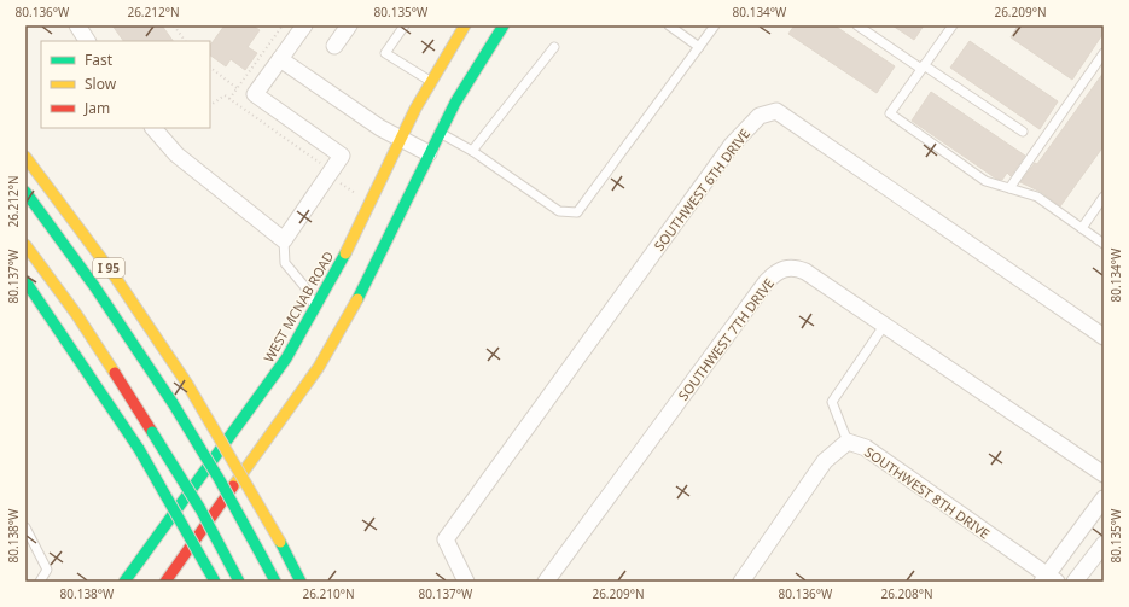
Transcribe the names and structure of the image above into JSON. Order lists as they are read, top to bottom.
{
  "streets": {
    "main road": ["I 95", "WEST MCNAB ROAD"],
    "street": ["SOUTHWEST 6TH DRIVE", "SOUTHWEST 7TH DRIVE", "SOUTHWEST 8TH DRIVE"]
  },
  "legend": ["Fast", "Slow", "Jam"],
  "coordinates": [
    "80.136°W",
    "26.212°N",
    "80.135°W",
    "80.134°W",
    "26.209°N",
    "80.137°W",
    "80.138°W",
    "26.210°N",
    "26.208°N"
  ]
}
